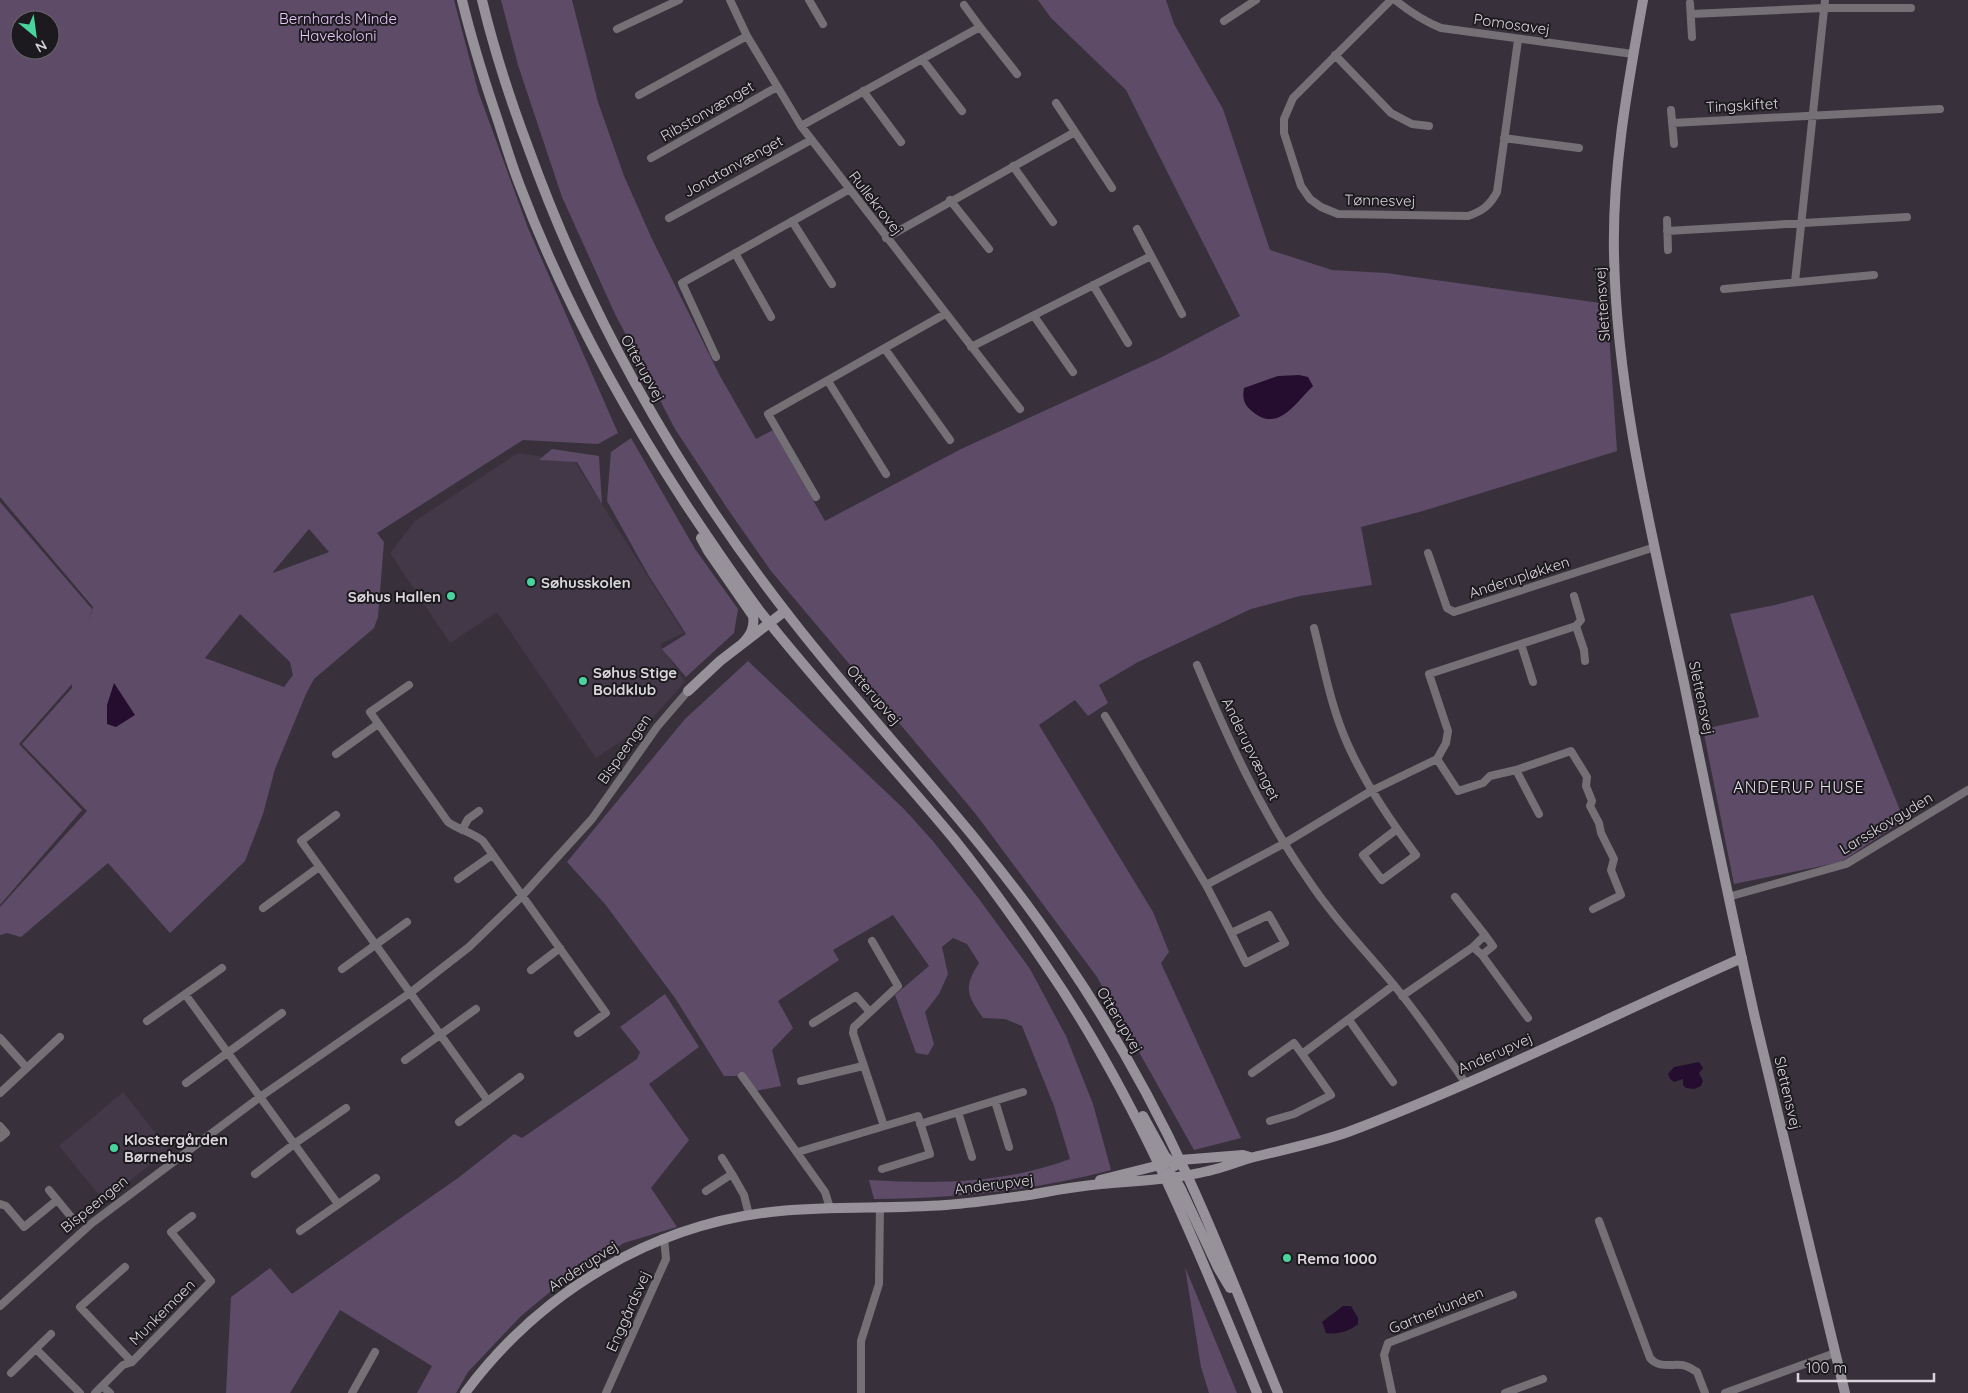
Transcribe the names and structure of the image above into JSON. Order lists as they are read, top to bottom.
{
  "streets": {
    "street": [
      "Pomosavej",
      "Tingskiftet",
      "Ribstonvænget",
      "Jonatanvænget",
      "Tønnesvej",
      "Rullekrovej",
      "Slettensvej",
      "Otterupvej",
      "Anderupløkken",
      "Bispeengen",
      "Anderupvænget",
      "Larsskovgyden",
      "Anderupvej",
      "Gartnerlunden",
      "Enggårdsvej",
      "Munkemaen"
    ]
  },
  "crossings": [
    ["Pomosavej", "Tønnesvej"],
    ["Pomosavej", "Slettensvej"],
    ["Ribstonvænget", "Rullekrovej"],
    ["Jonatanvænget", "Rullekrovej"],
    ["Slettensvej", "Anderupløkken"],
    ["Slettensvej", "Larsskovgyden"],
    ["Slettensvej", "Anderupvej"],
    ["Otterupvej", "Bispeengen"],
    ["Otterupvej", "Anderupvej"],
    ["Anderupvænget", "Anderupvej"],
    ["Anderupvej", "Enggårdsvej"]
  ],
  "districts": ["ANDERUP HUSE"],
  "parks": ["Bernhards Minde Havekoloni"],
  "places": [
    "Søhusskolen",
    "Søhus Hallen",
    "Søhus Stige Boldklub",
    "Klostergården Børnehus",
    "Rema 1000"
  ],
  "scale_bar": "100 m",
  "north": "bottom right"
}
